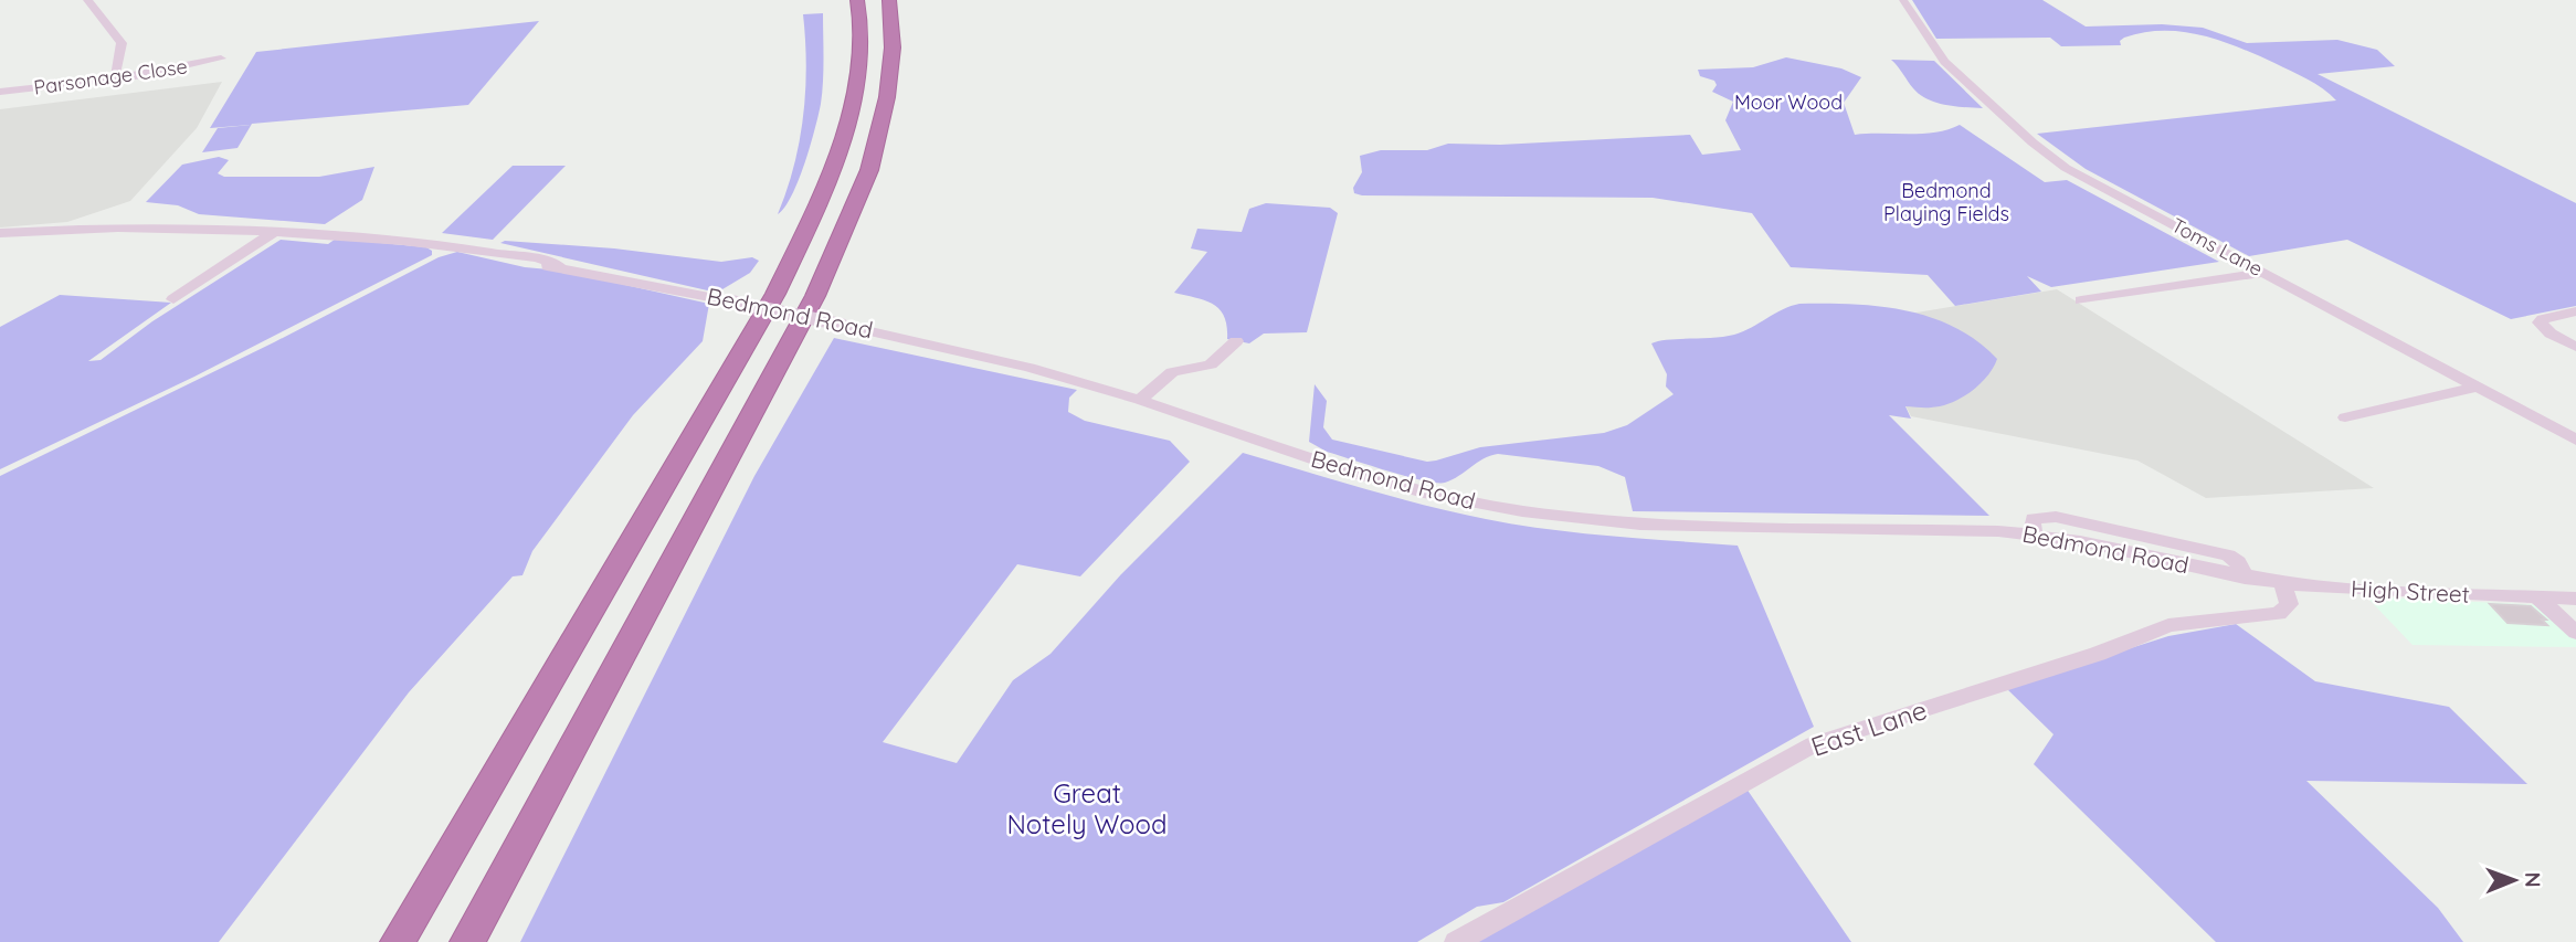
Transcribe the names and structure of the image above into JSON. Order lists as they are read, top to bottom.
{
  "streets": {
    "street": [
      "Parsonage Close",
      "Toms Lane",
      "Bedmond Road",
      "High Street",
      "East Lane"
    ]
  },
  "crossings": [
    ["Bedmond Road", "High Street"],
    ["High Street", "East Lane"]
  ],
  "parks": ["Moor Wood", "Bedmond Playing Fields", "Great Notely Wood"],
  "north": "right"
}
